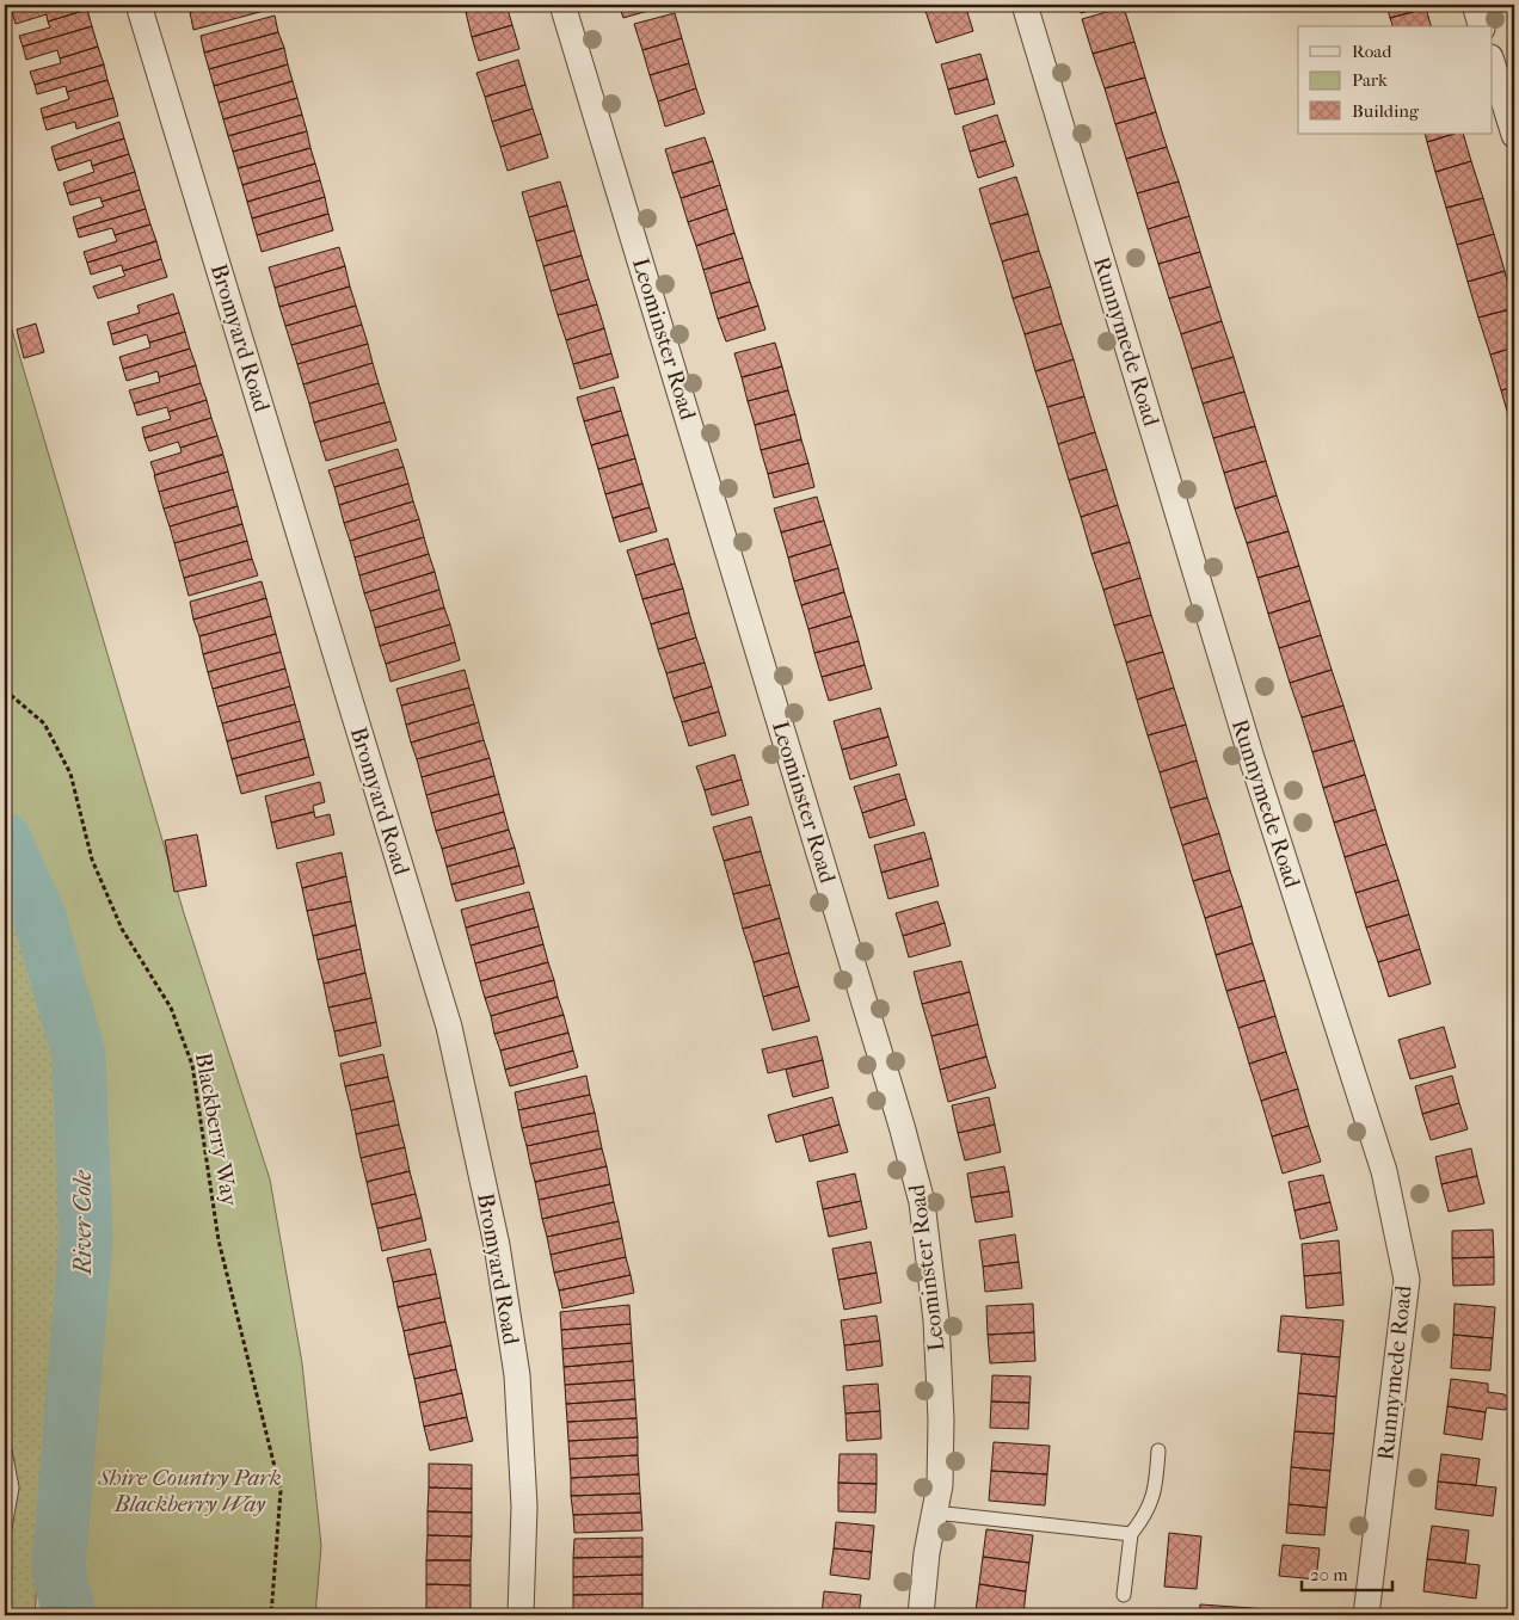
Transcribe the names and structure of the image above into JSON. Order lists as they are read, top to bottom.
{
  "streets": {
    "street": ["Bromyard Road", "Leominster Road", "Runnymede Road"],
    "path": ["Blackberry Way"]
  },
  "water": ["River Cole"],
  "parks": ["Shire Country Park Blackberry Way"],
  "legend": ["Road", "Park", "Building"],
  "scale_bar": "20 m"
}
